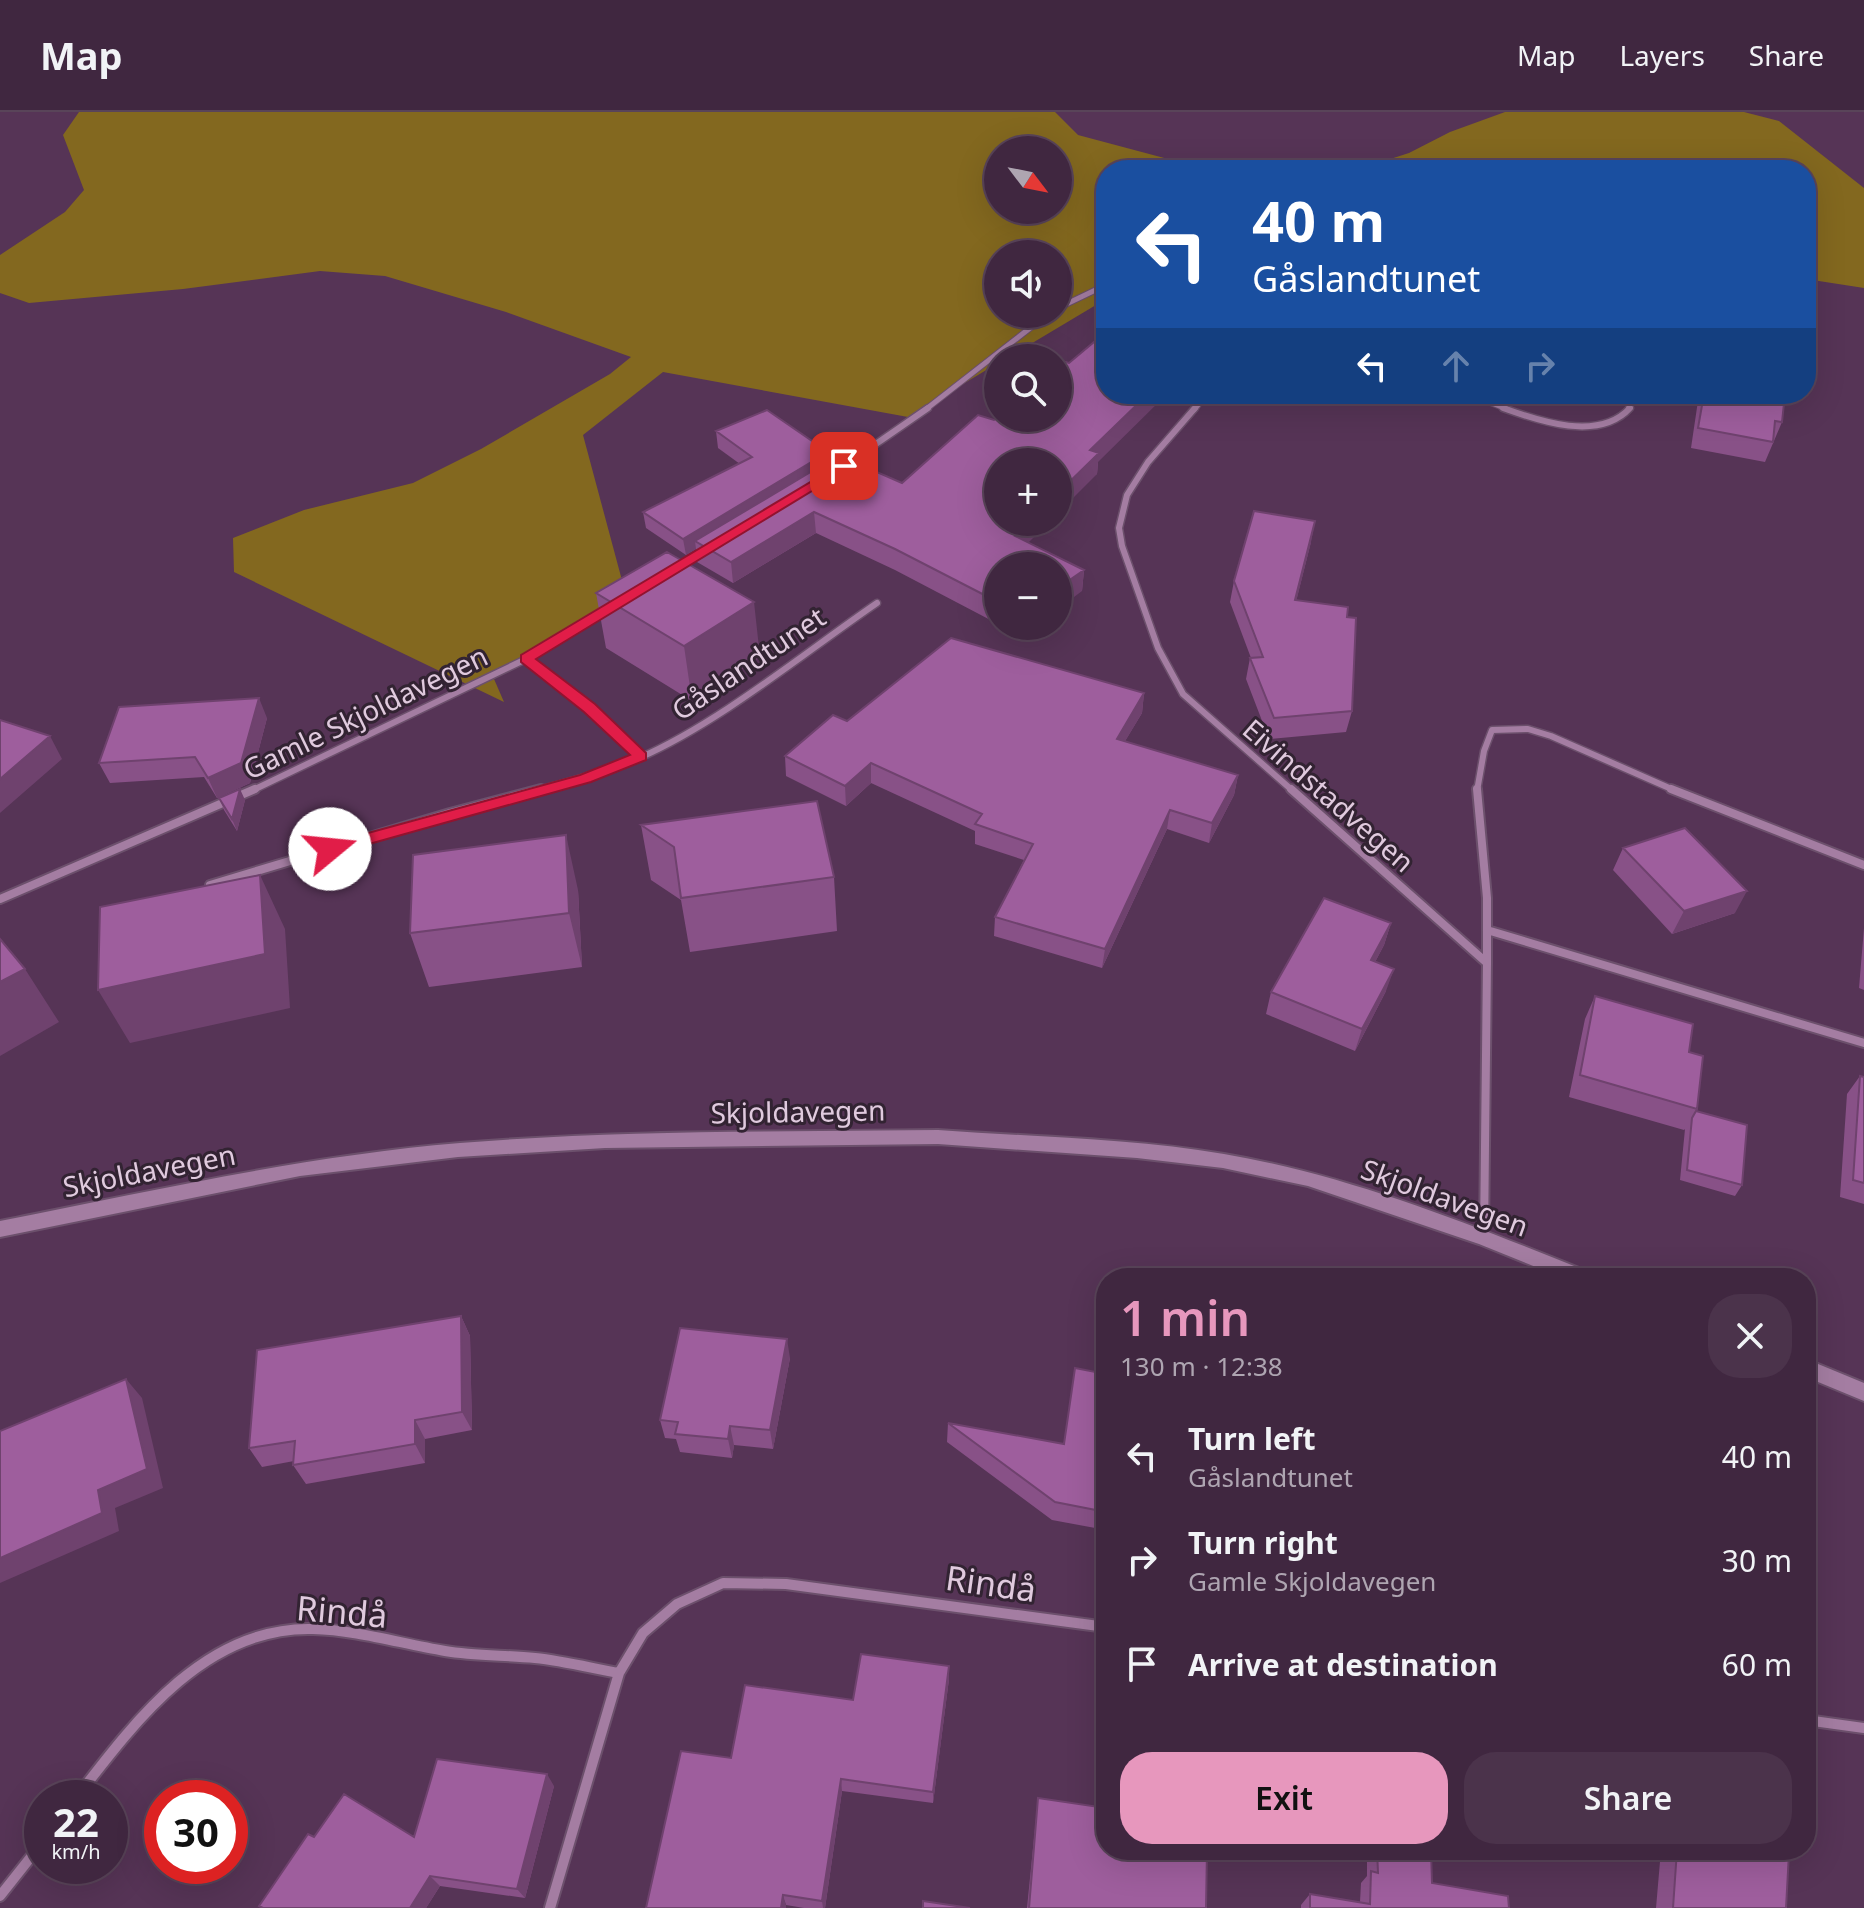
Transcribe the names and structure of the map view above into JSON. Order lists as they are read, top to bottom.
{
  "streets": {
    "main road": ["Skjoldavegen"],
    "street": [
      "Gåslandtunet",
      "Gamle Skjoldavegen",
      "Eivindstadvegen",
      "Rindå"
    ]
  },
  "north": "bottom right",
  "page": {
    "header": "Map",
    "nav": ["Map", "Layers", "Share"],
    "map_buttons": ["+", "−"],
    "turn": ["40 m", "Gåslandtunet"],
    "heading": ["1 min", "130 m · 12:38"],
    "list": [
      {
        "name": "Turn left",
        "note": "Gåslandtunet",
        "value": "40 m"
      },
      {
        "name": "Turn right",
        "note": "Gamle Skjoldavegen",
        "value": "30 m"
      },
      {
        "name": "Arrive at destination",
        "value": "60 m"
      }
    ],
    "buttons": ["Exit", "Share"],
    "speed": "22 km/h",
    "limit": "30"
  }
}
